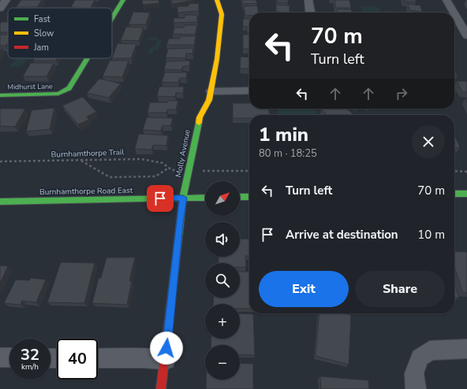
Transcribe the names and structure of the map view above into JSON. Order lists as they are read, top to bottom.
{
  "streets": {
    "street": ["Midhurst Lane", "Molly Avenue", "Burnhamthorpe Road East"],
    "path": ["Burnhamthorpe Trail"]
  },
  "crossings": [
    ["Molly Avenue", "Burnhamthorpe Road East"]
  ],
  "legend": ["Fast", "Slow", "Jam"],
  "north": "top right",
  "page": {
    "turn": ["70 m", "Turn left"],
    "heading": ["1 min", "80 m · 18:25"],
    "list": [
      {
        "name": "Turn left",
        "value": "70 m"
      },
      {
        "name": "Arrive at destination",
        "value": "10 m"
      }
    ],
    "map_buttons": ["+", "−"],
    "buttons": ["Exit", "Share"],
    "speed": "32 km/h",
    "limit": "40"
  }
}
